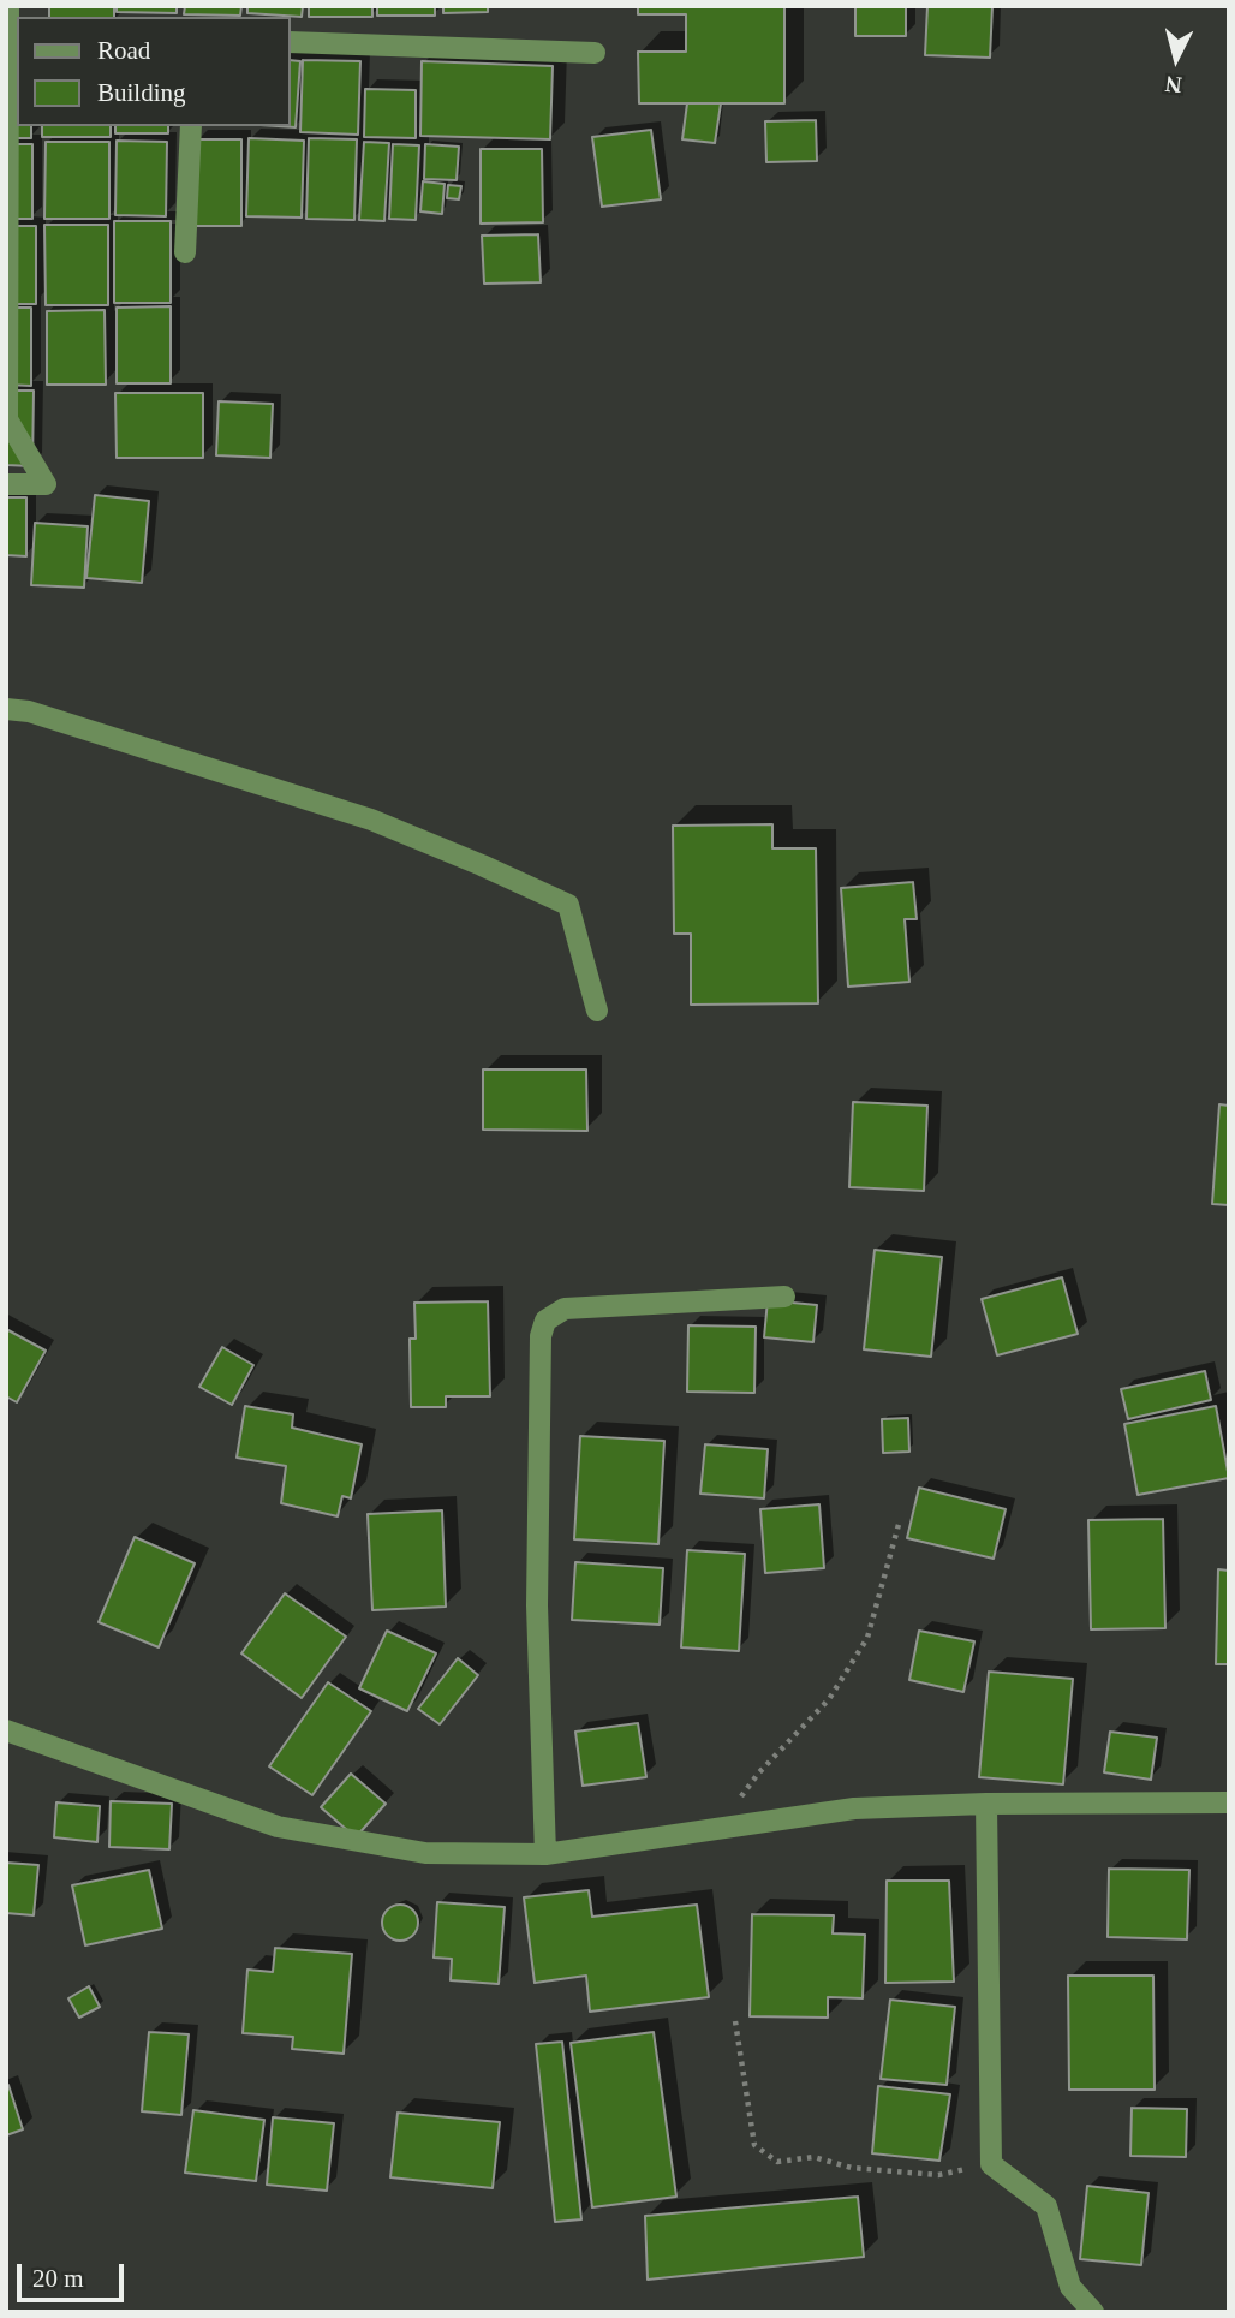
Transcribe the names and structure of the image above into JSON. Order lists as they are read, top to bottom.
{
  "legend": ["Road", "Building"],
  "scale_bar": "20 m",
  "north": "bottom"
}
